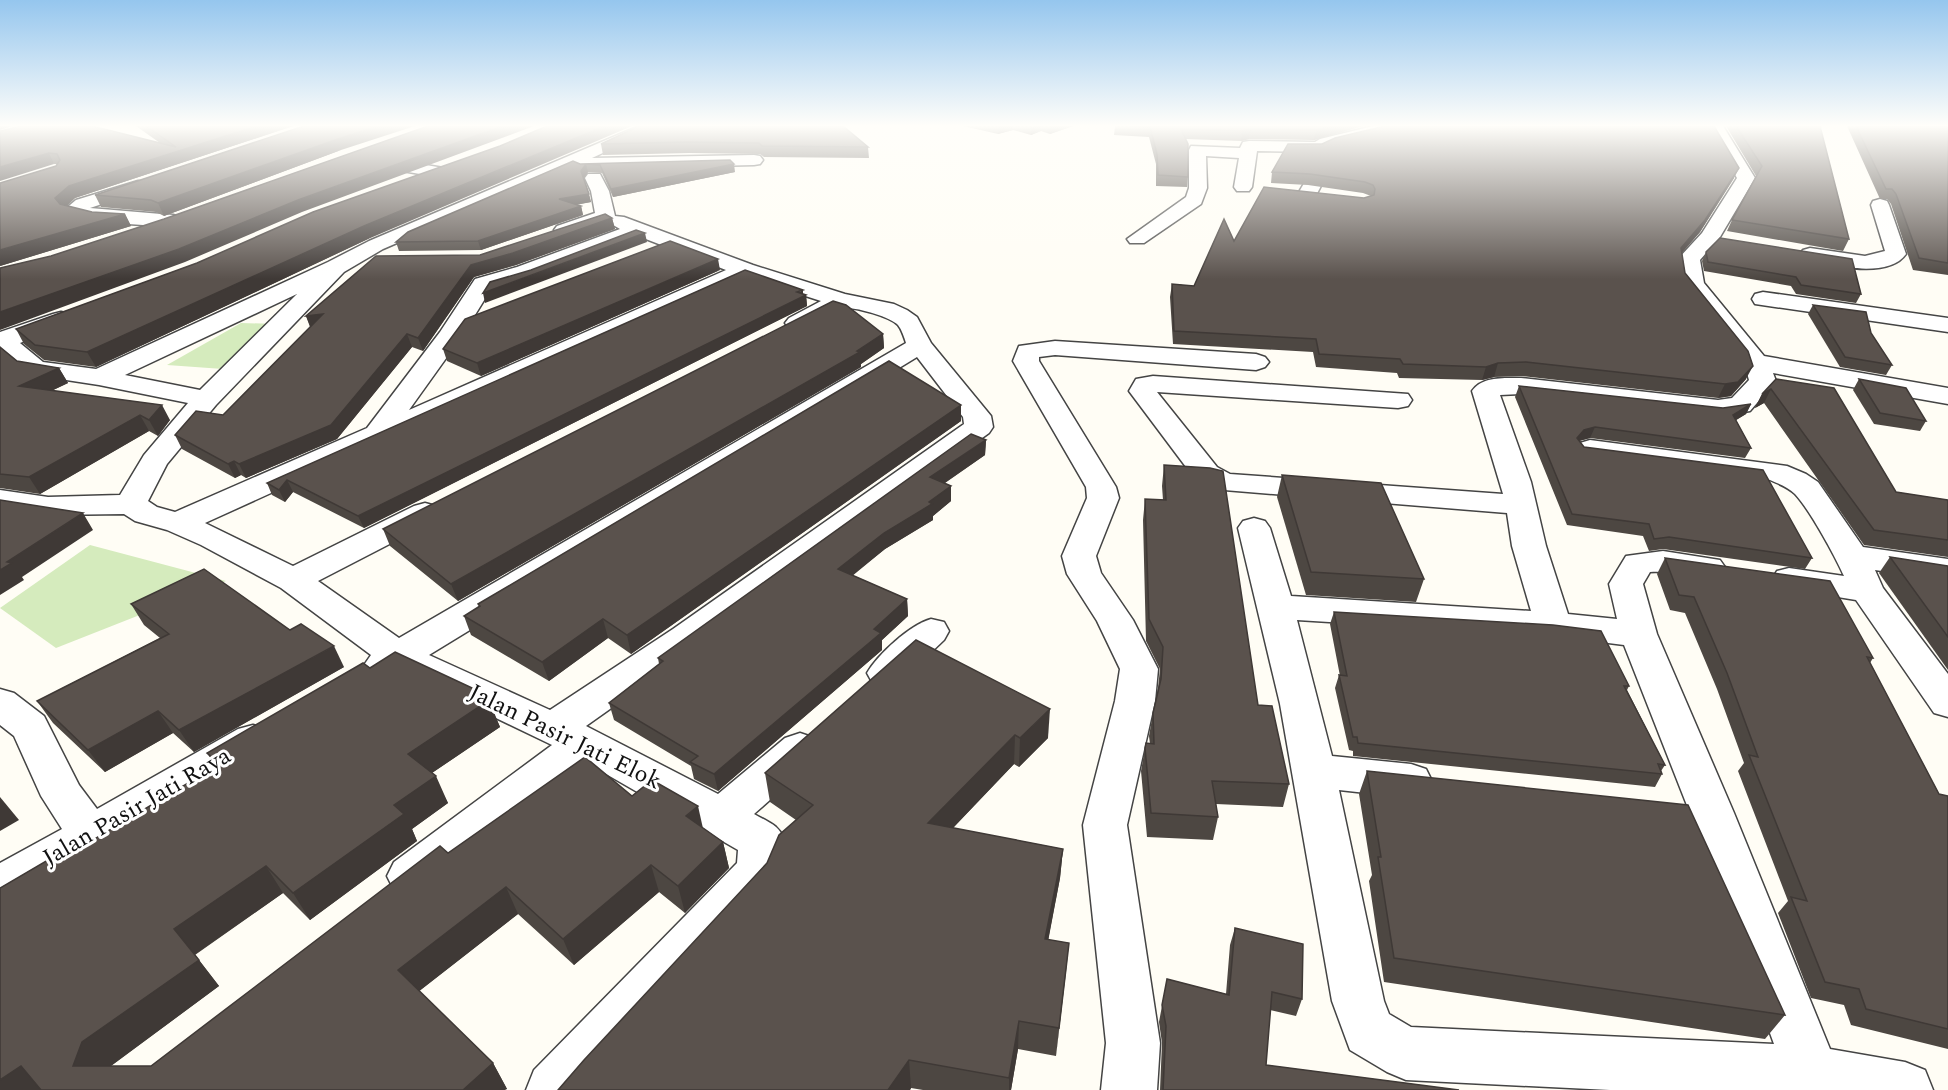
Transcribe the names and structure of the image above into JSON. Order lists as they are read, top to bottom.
{
  "streets": {
    "street": ["Jalan Pasir Jati Elok", "Jalan Pasir Jati Raya"]
  }
}
